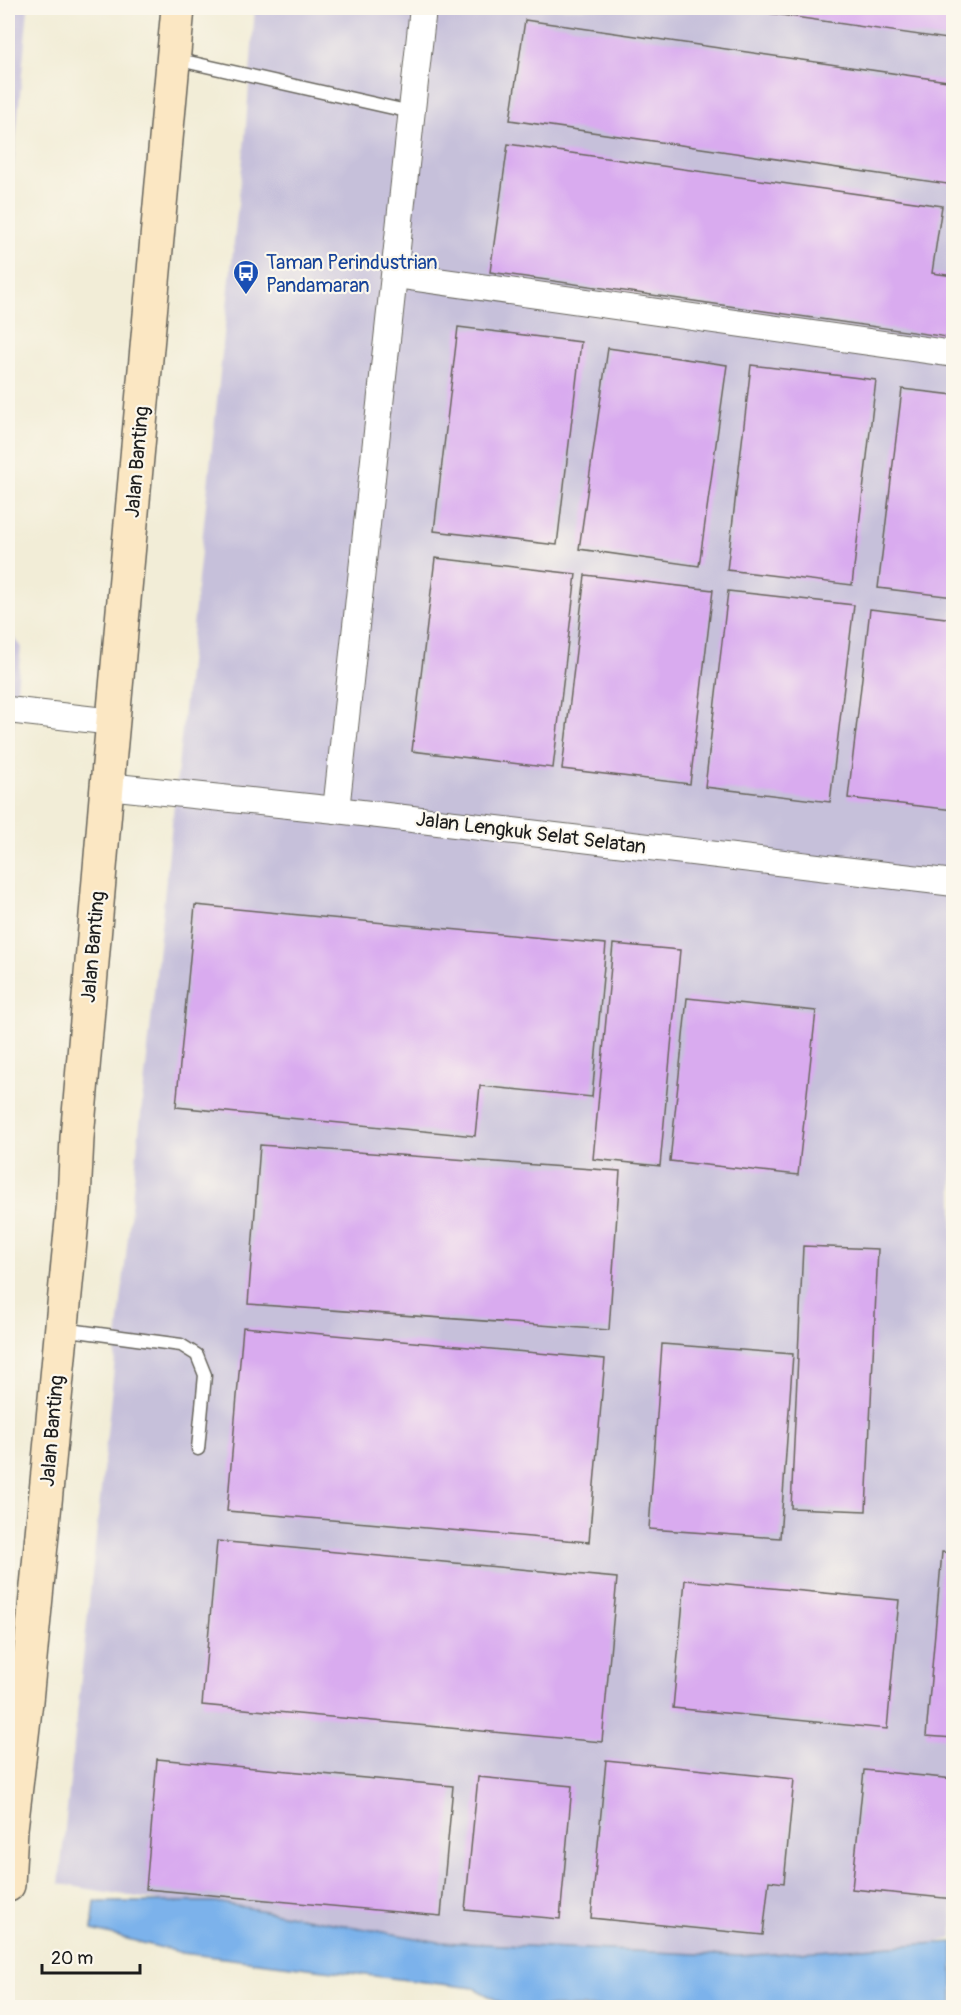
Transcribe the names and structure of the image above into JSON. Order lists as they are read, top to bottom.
{
  "streets": {
    "main road": ["Jalan Banting"],
    "street": ["Jalan Lengkuk Selat Selatan"]
  },
  "crossings": [
    ["Jalan Banting", "Jalan Lengkuk Selat Selatan"]
  ],
  "places": {
    "bus stop": ["Taman Perindustrian Pandamaran"]
  },
  "scale_bar": "20 m"
}
